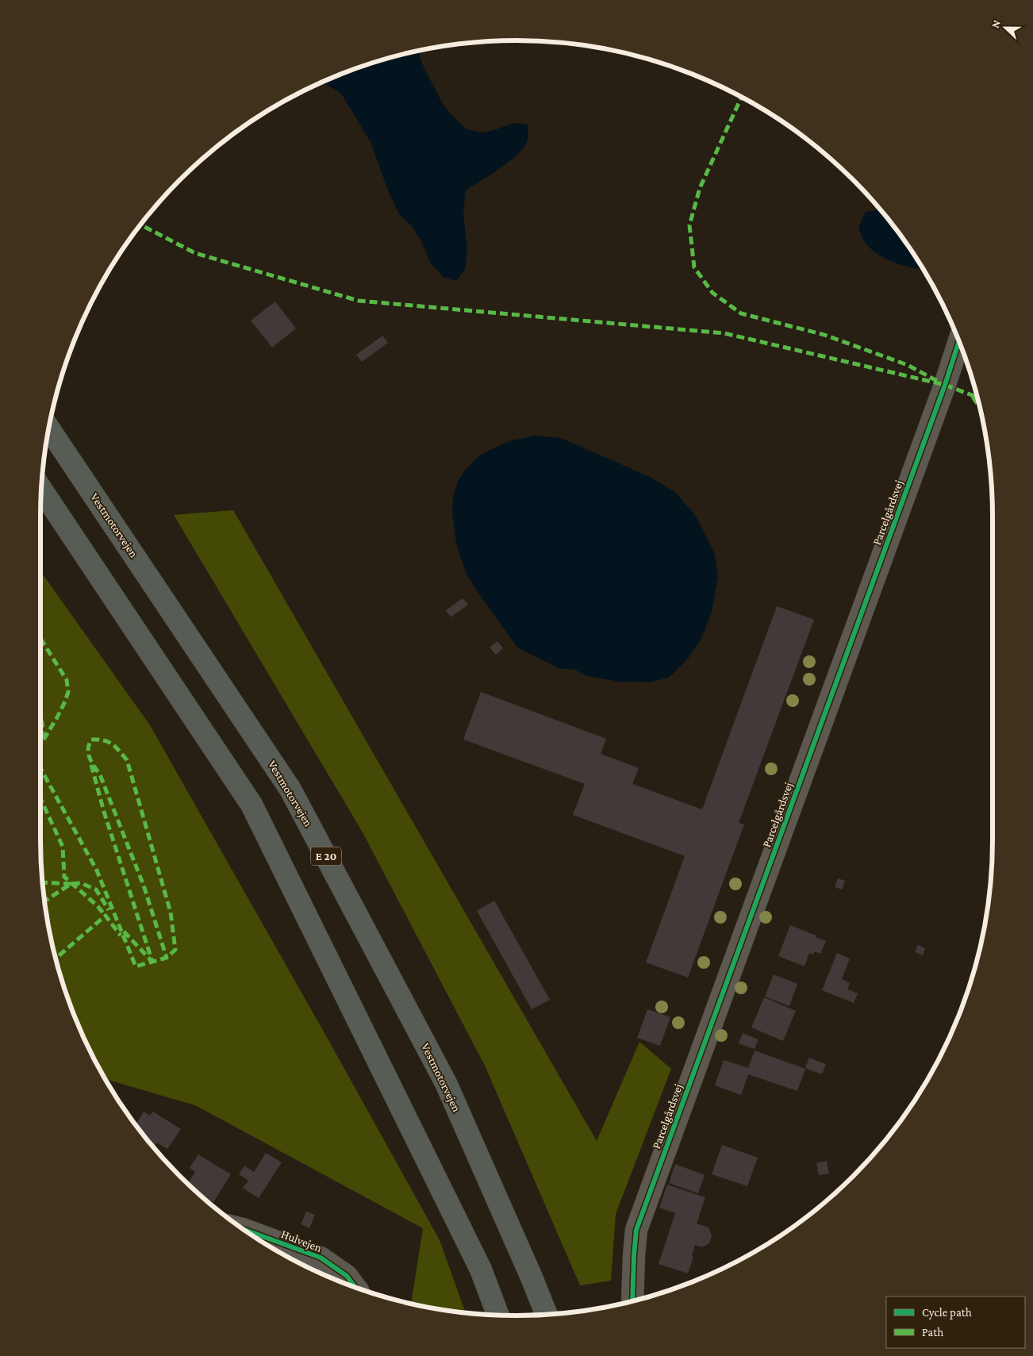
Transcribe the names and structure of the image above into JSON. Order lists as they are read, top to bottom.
{
  "streets": {
    "highway": ["Vestmotorvejen", "E 20"],
    "street": ["Parcelgårdsvej", "Hulvejen"]
  },
  "legend": ["Cycle path", "Path"],
  "north": "left"
}
